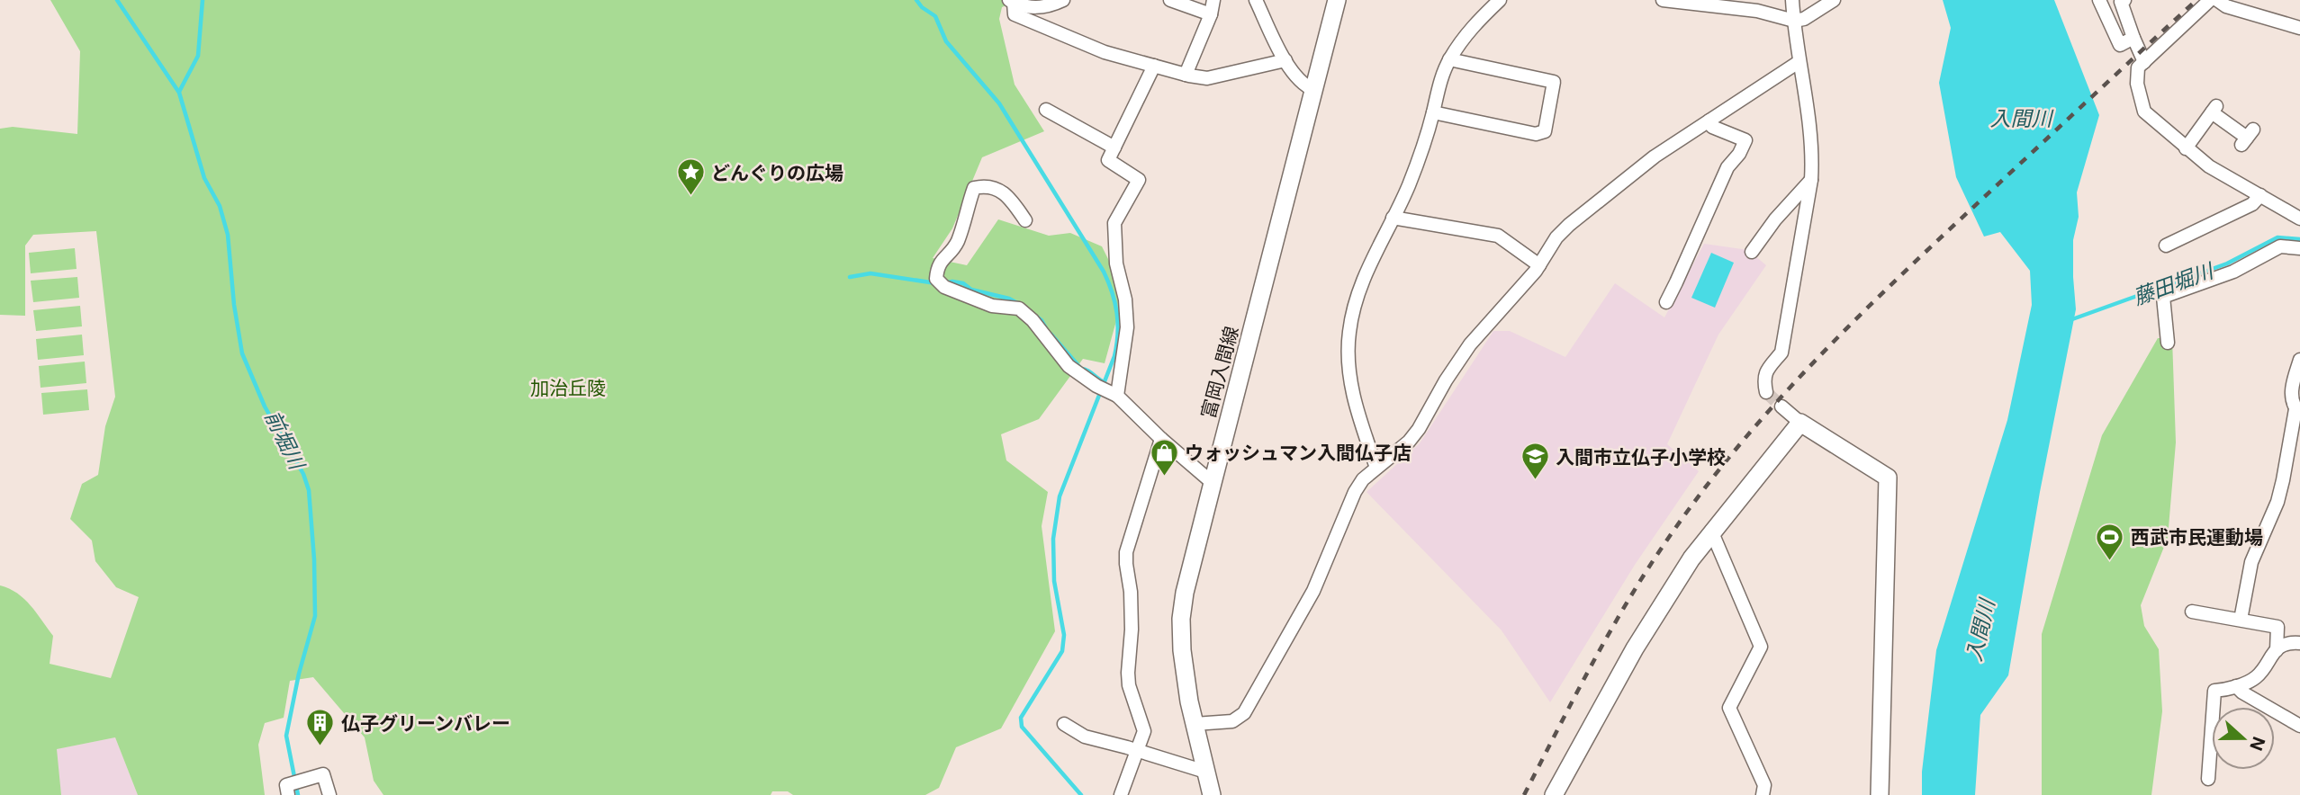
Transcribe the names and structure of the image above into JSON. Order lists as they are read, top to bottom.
{
  "streets": {
    "street": ["富岡入間線"]
  },
  "water": ["入間川", "藤田堀川", "前堀川"],
  "parks": ["加治丘陵"],
  "places": {
    "place": ["どんぐりの広場"],
    "shop": ["ウォッシュマン入間仏子店"],
    "school or university": ["入間市立仏子小学校"],
    "sports": ["西武市民運動場"],
    "building": ["仏子グリーンバレー"]
  },
  "north": "right"
}
